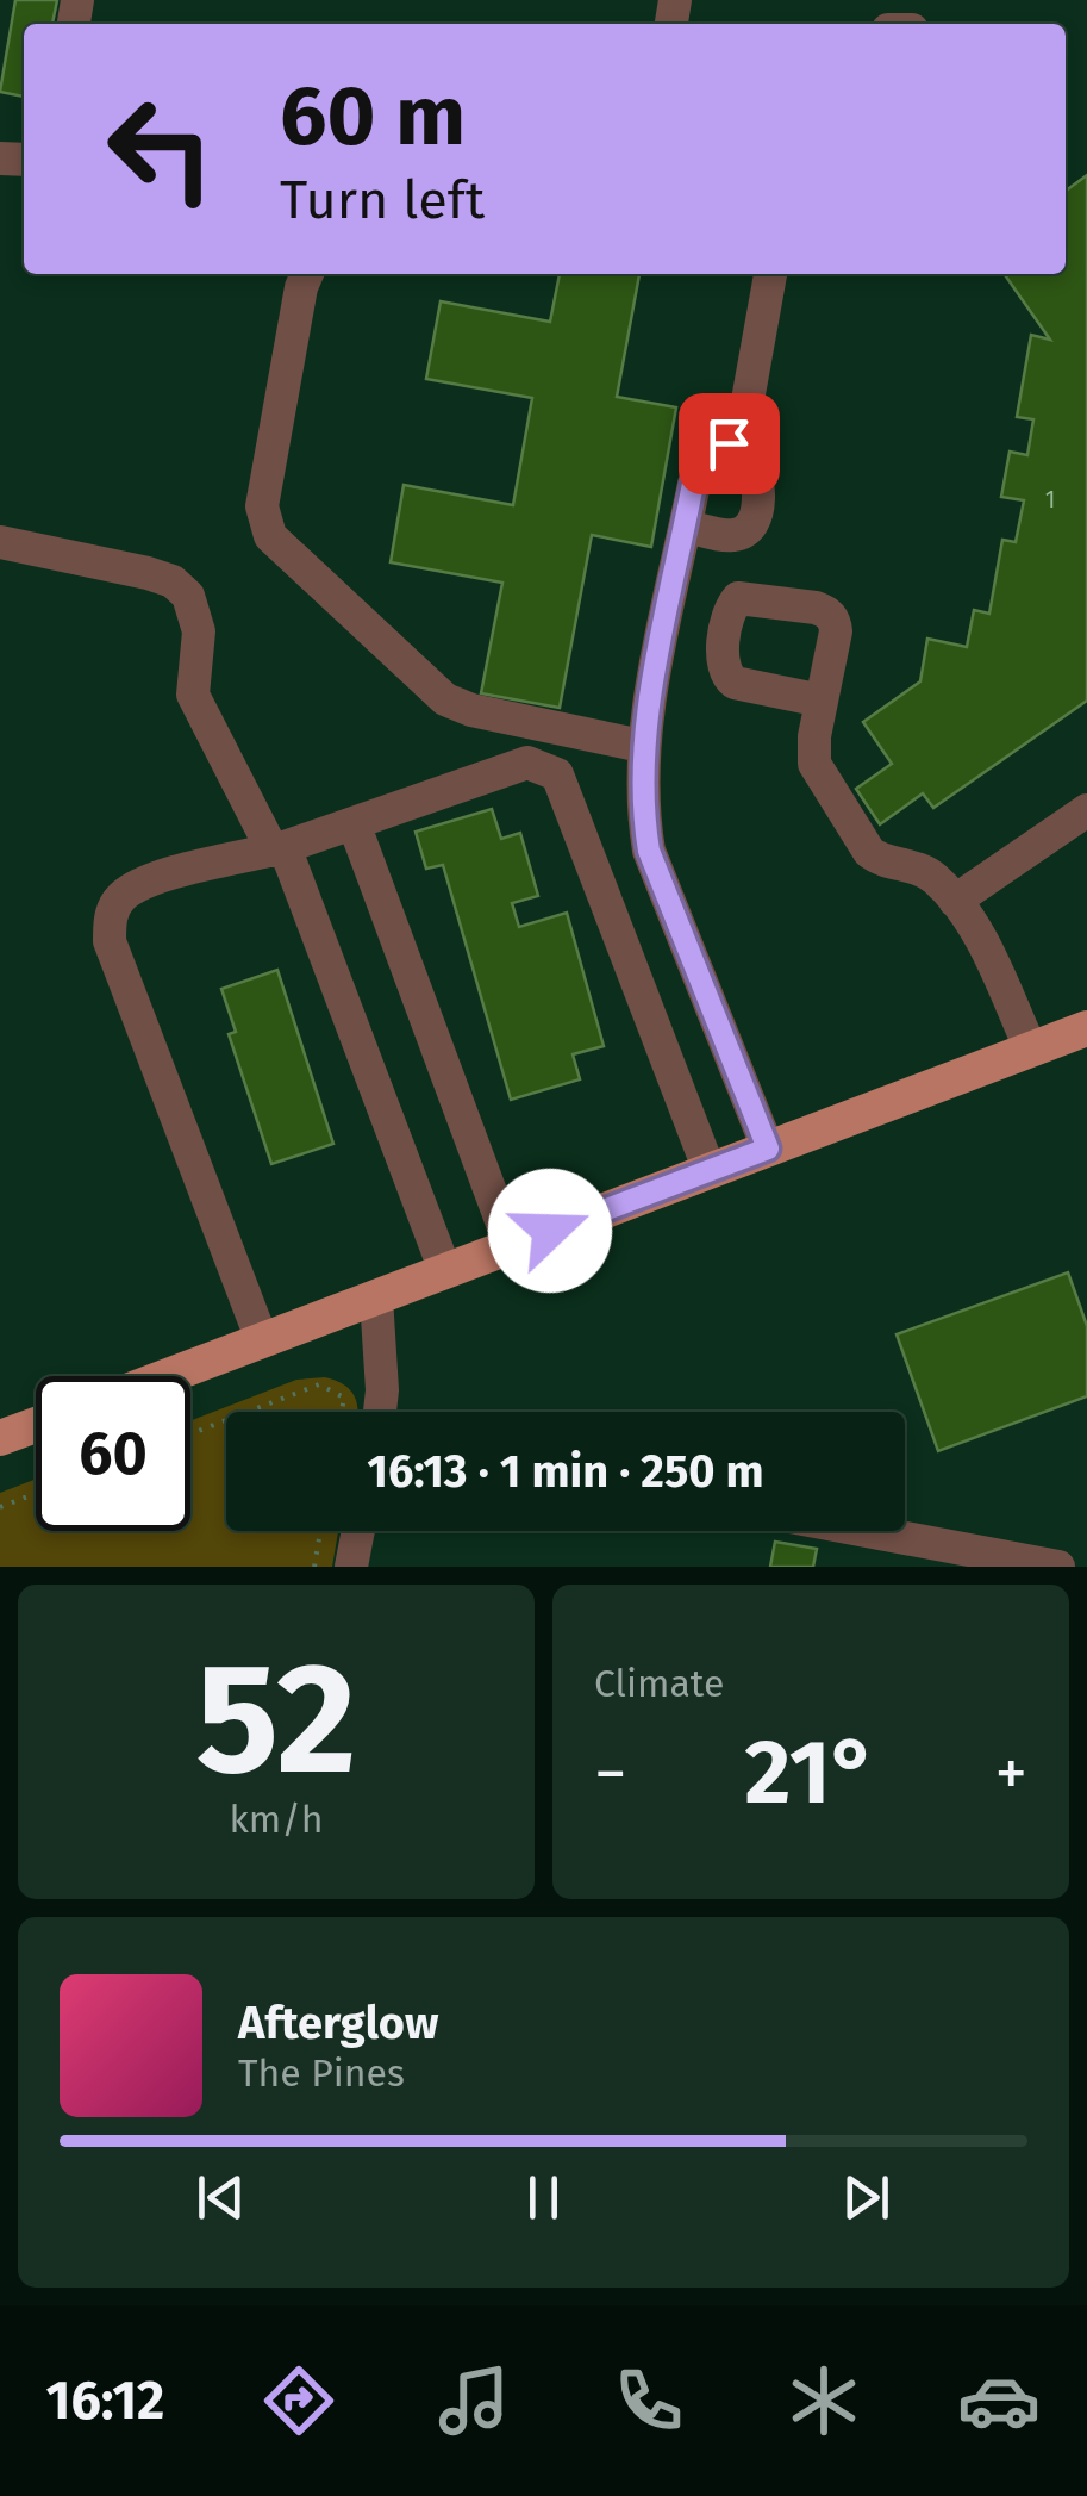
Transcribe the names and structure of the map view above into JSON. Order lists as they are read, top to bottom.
{
  "house_numbers": ["1"],
  "page": {
    "turn": ["60 m", "Turn left"],
    "limit": "60",
    "trip": "16:13 · 1 min · 250 m",
    "tile": [
      ["52", "km/h"],
      "Climate"
    ],
    "heat": ["−", "21°", "+"],
    "song": ["Afterglow", "The Pines"],
    "tabs": "16:12"
  }
}
